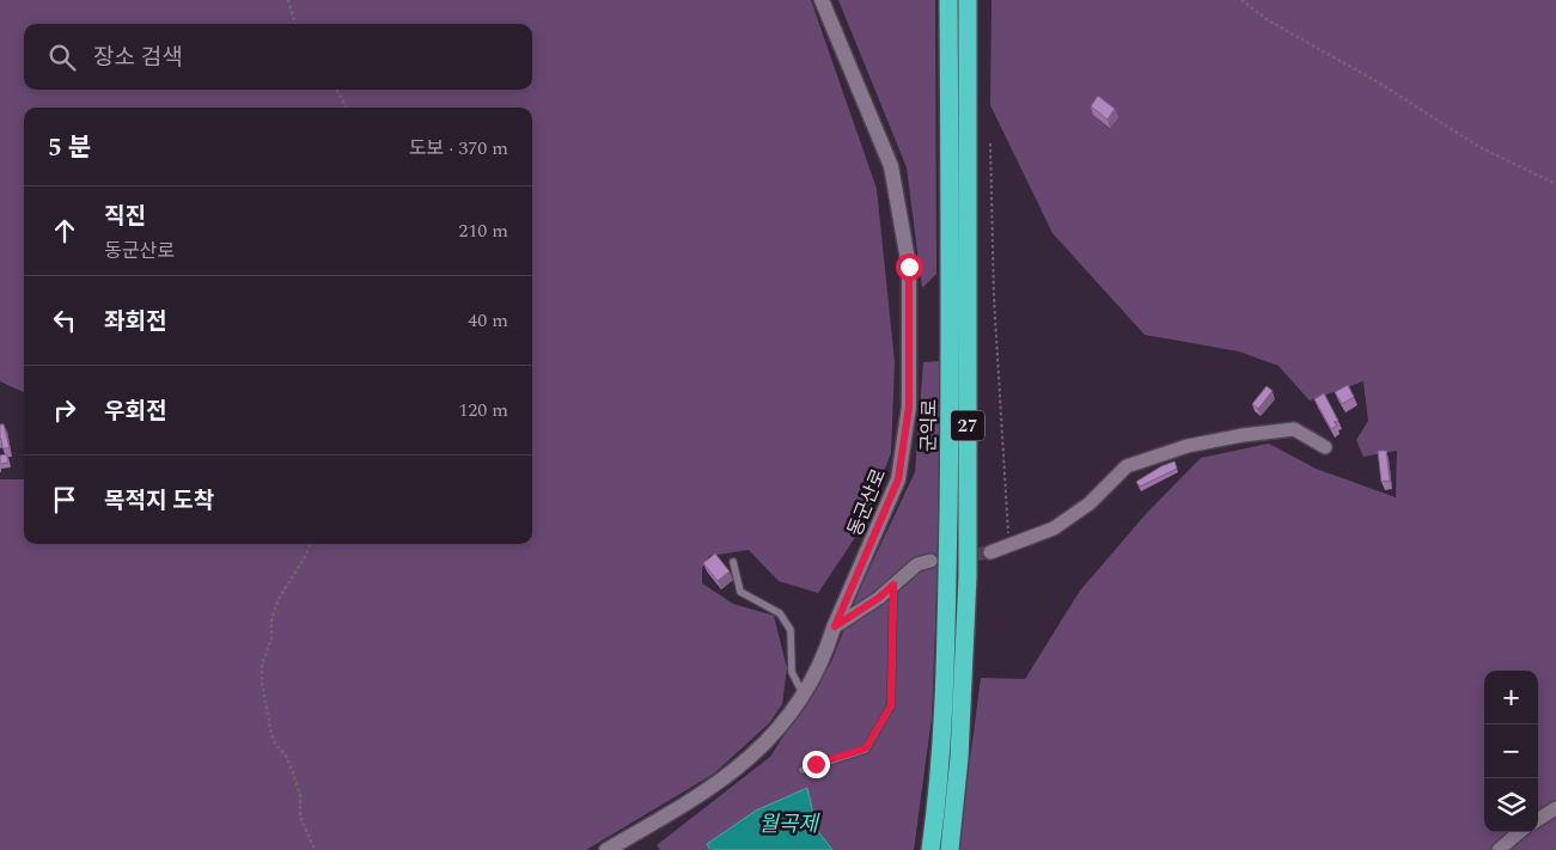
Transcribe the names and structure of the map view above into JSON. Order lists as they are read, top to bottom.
{
  "streets": {
    "highway": ["군익로", "27"],
    "street": ["동군산로"]
  },
  "water": ["월곡제"],
  "page": {
    "search": "장소 검색",
    "heading": ["5 분", "도보 · 370 m"],
    "list": [
      ["직진", "동군산로", "210 m"],
      ["좌회전", "40 m"],
      ["우회전", "120 m"],
      "목적지 도착"
    ],
    "map_buttons": ["+", "−"]
  }
}
